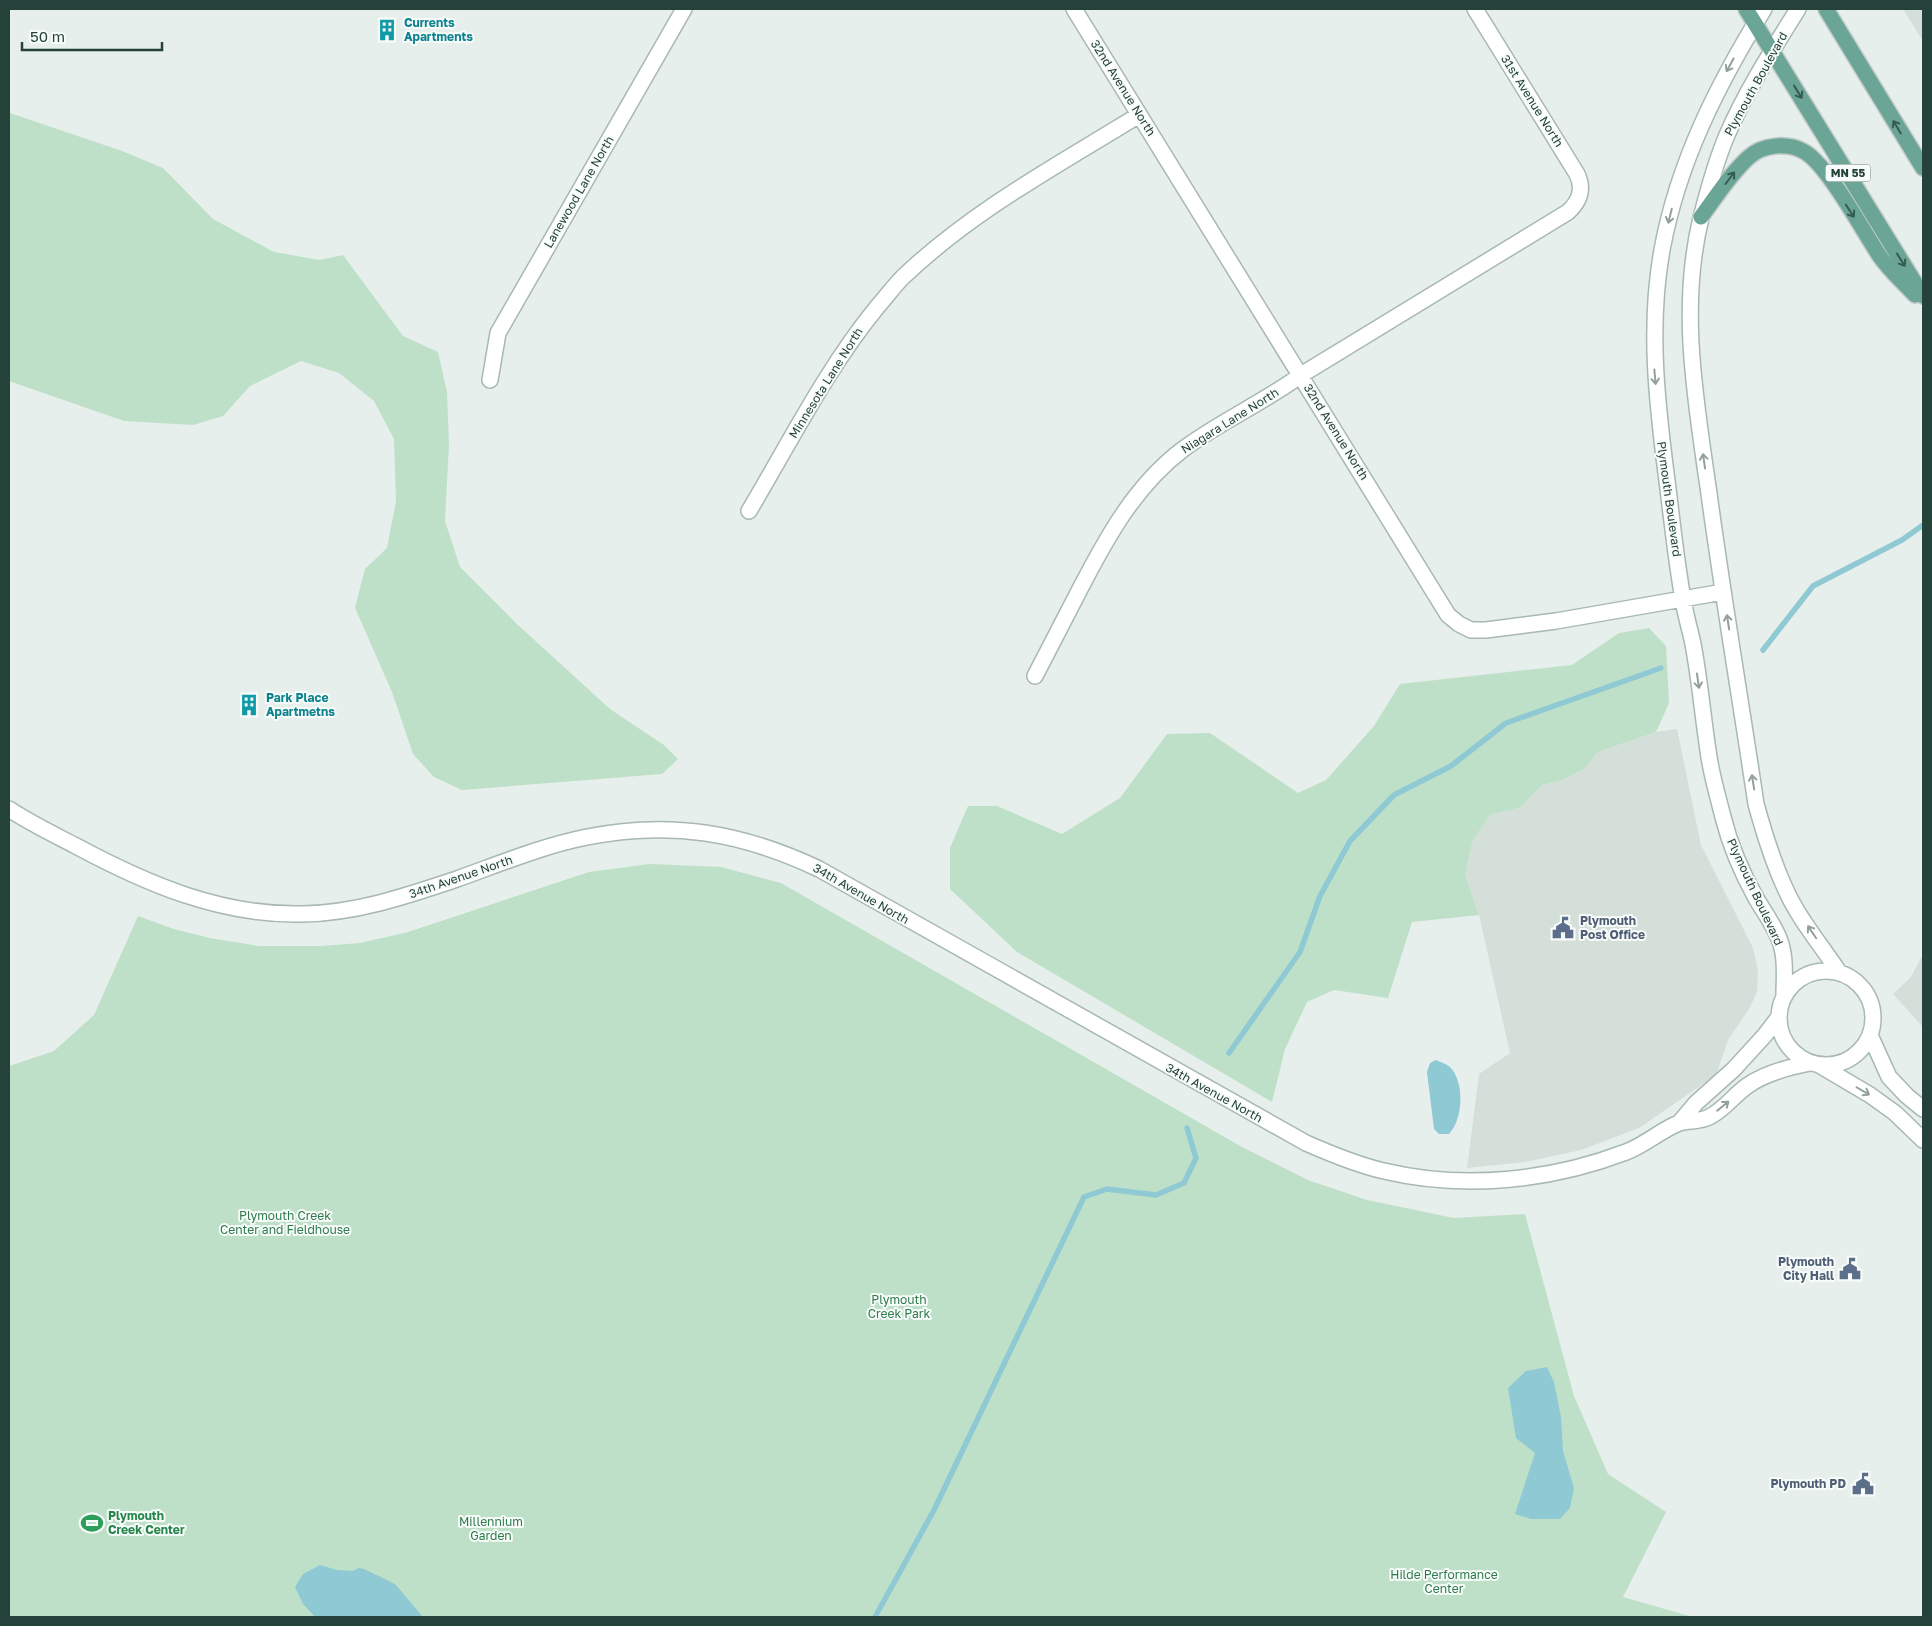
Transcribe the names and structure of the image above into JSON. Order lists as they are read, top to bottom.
{
  "streets": {
    "main road": ["MN 55"],
    "street": [
      "Plymouth Boulevard",
      "32nd Avenue North",
      "31st Avenue North",
      "Lanewood Lane North",
      "Minnesota Lane North",
      "Niagara Lane North",
      "34th Avenue North"
    ]
  },
  "crossings": [
    ["Plymouth Boulevard", "32nd Avenue North"],
    ["Plymouth Boulevard", "MN 55"],
    ["Plymouth Boulevard", "34th Avenue North"],
    ["32nd Avenue North", "Minnesota Lane North"],
    ["32nd Avenue North", "Niagara Lane North"],
    ["31st Avenue North", "Niagara Lane North"]
  ],
  "parks": [
    "Plymouth Creek Center and Fieldhouse",
    "Plymouth Creek Park",
    "Millennium Garden",
    "Hilde Performance Center"
  ],
  "places": {
    "building": ["Currents Apartments", "Park Place Apartmetns"],
    "public building": ["Plymouth Post Office", "Plymouth City Hall", "Plymouth PD"],
    "sports": ["Plymouth Creek Center"]
  },
  "scale_bar": "50 m"
}
